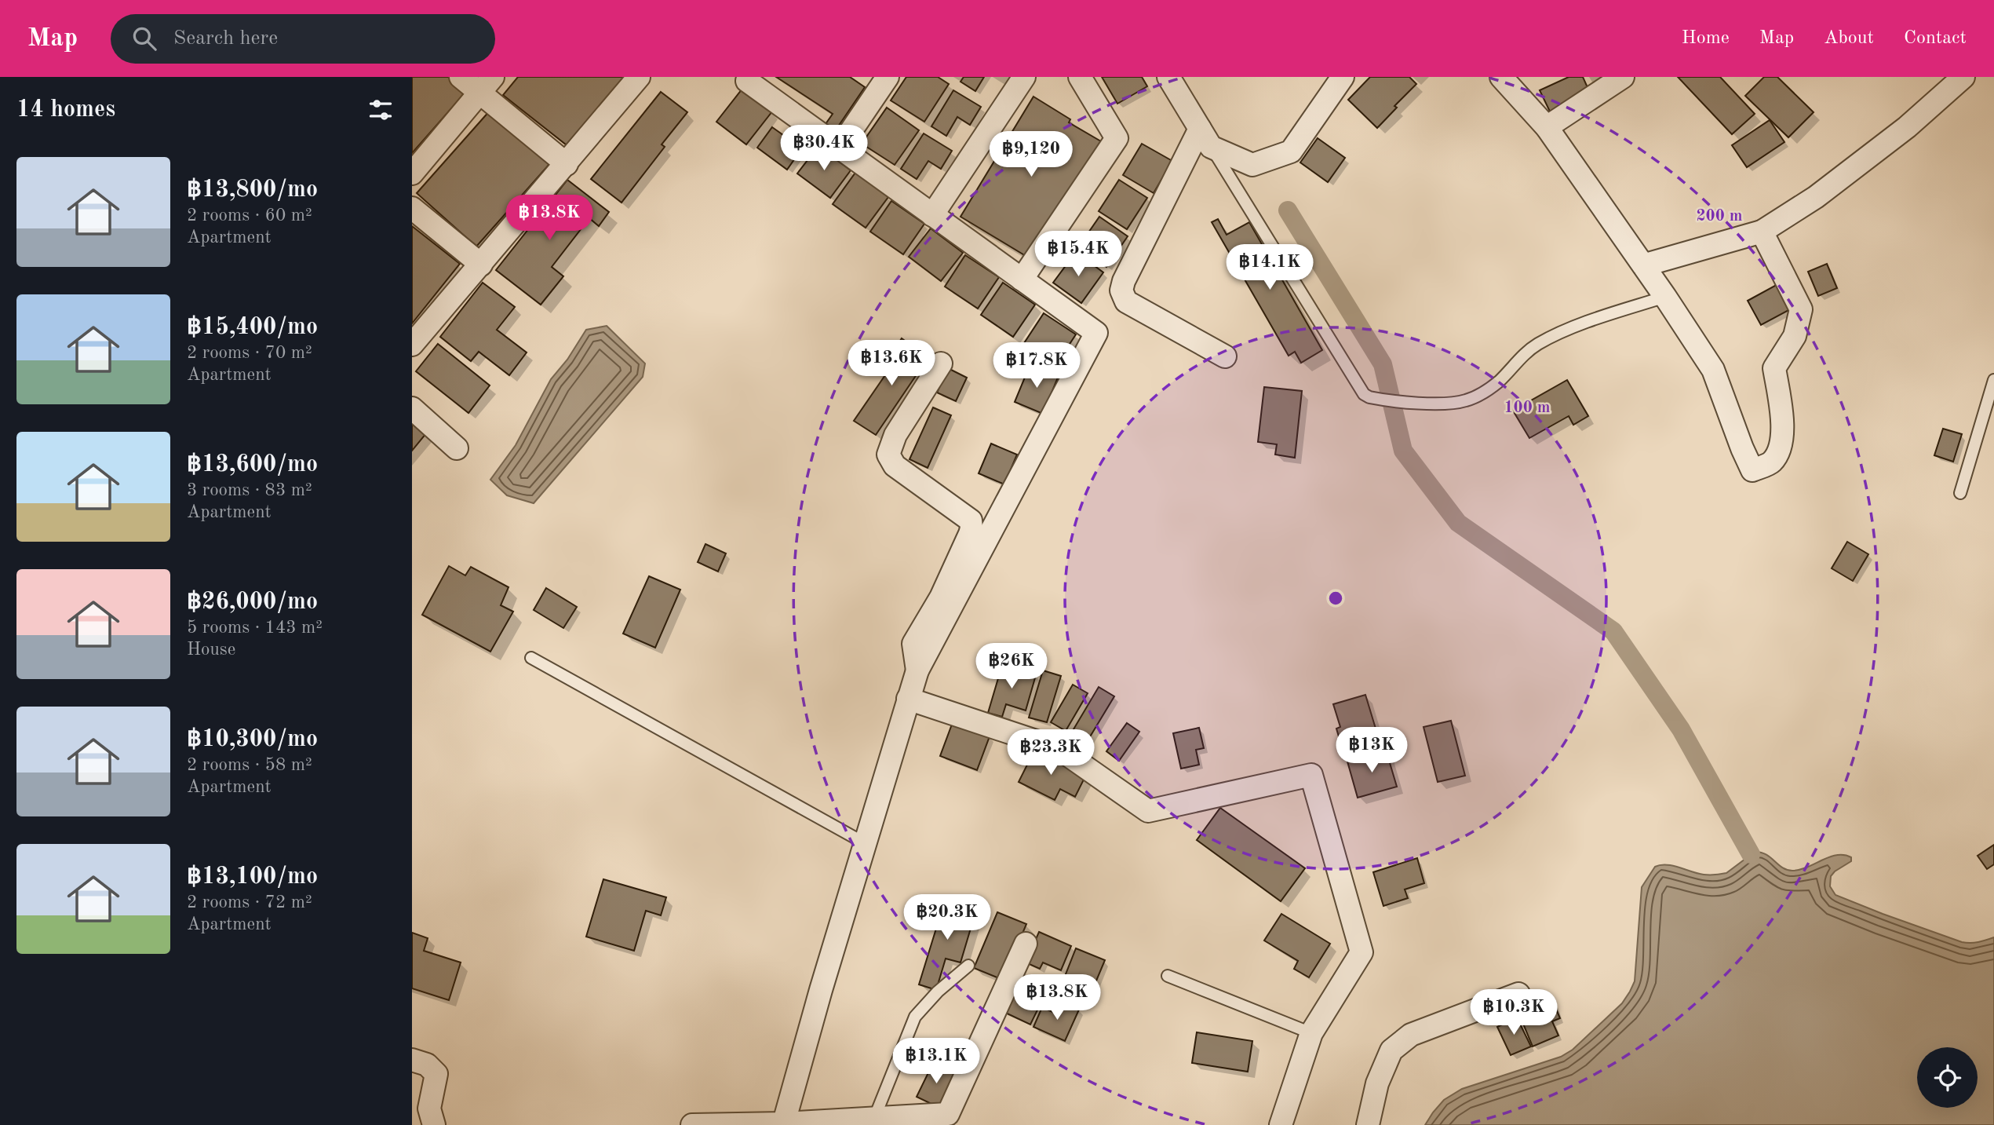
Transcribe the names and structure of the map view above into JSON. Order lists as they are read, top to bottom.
{
  "page": {
    "header": "Map",
    "search": "Search here",
    "nav": [
      "Home",
      "Map",
      "About",
      "Contact"
    ],
    "heading": "14 homes",
    "price": [
      "฿30.4K",
      "฿9,120",
      "฿13.8K",
      "฿15.4K",
      "฿14.1K",
      "฿13.6K",
      "฿17.8K",
      "฿26K",
      "฿13K",
      "฿23.3K",
      "฿20.3K",
      "฿13.8K",
      "฿10.3K",
      "฿13.1K"
    ],
    "list": [
      {
        "name": "฿13,800/mo",
        "note": "2 rooms · 60 m² · Apartment"
      },
      {
        "name": "฿15,400/mo",
        "note": "2 rooms · 70 m² · Apartment"
      },
      {
        "name": "฿13,600/mo",
        "note": "3 rooms · 83 m² · Apartment"
      },
      {
        "name": "฿26,000/mo",
        "note": "5 rooms · 143 m² · House"
      },
      {
        "name": "฿10,300/mo",
        "note": "2 rooms · 58 m² · Apartment"
      },
      {
        "name": "฿13,100/mo",
        "note": "2 rooms · 72 m² · Apartment"
      }
    ]
  },
  "rings": ["200 m", "100 m"]
}
